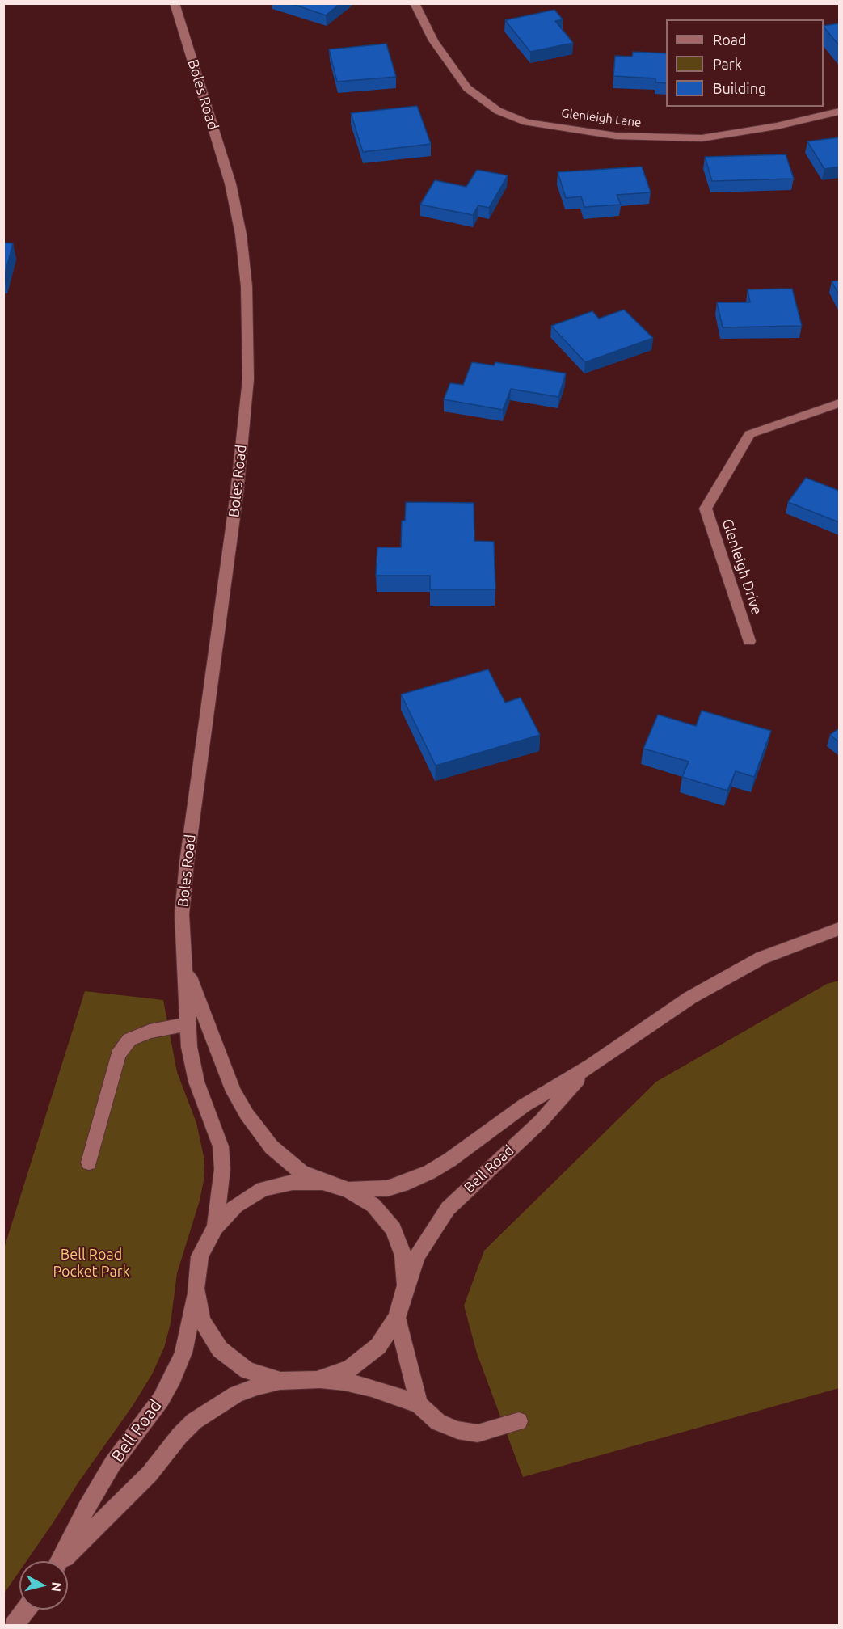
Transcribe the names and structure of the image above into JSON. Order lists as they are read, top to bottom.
{
  "streets": {
    "street": [
      "Boles Road",
      "Glenleigh Lane",
      "Glenleigh Drive",
      "Bell Road"
    ]
  },
  "crossings": [
    ["Boles Road", "Bell Road"]
  ],
  "parks": ["Bell Road Pocket Park"],
  "legend": ["Road", "Park", "Building"],
  "north": "right"
}
